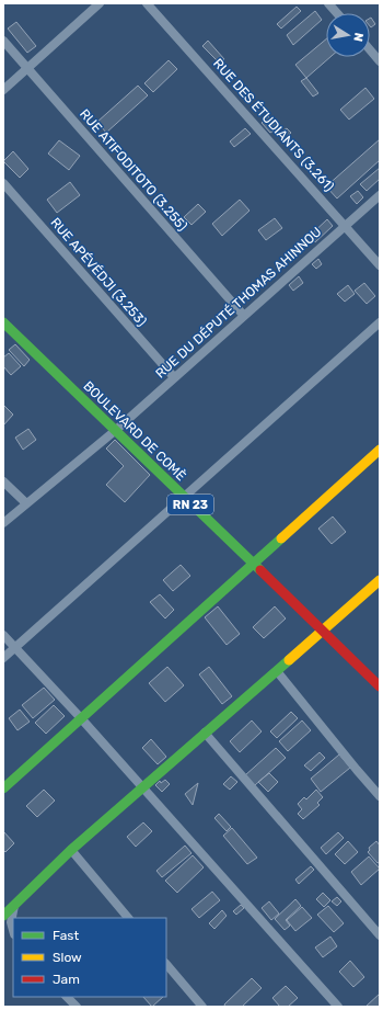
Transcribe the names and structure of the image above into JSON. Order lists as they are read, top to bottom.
{
  "streets": {
    "street": [
      "RUE DES ÉTUDIANTS (3.261)",
      "RUE ATIFODITOTO (3.255)",
      "RUE APÉVÉDJI (3.253)",
      "RUE DU DÉPUTÉ THOMAS AHINNOU",
      "BOULEVARD DE COMÈ",
      "RN 23"
    ]
  },
  "crossings": [
    ["RUE DES ÉTUDIANTS (3.261)", "RUE DU DÉPUTÉ THOMAS AHINNOU"],
    ["RUE ATIFODITOTO (3.255)", "RUE DU DÉPUTÉ THOMAS AHINNOU"],
    ["RUE APÉVÉDJI (3.253)", "RUE DU DÉPUTÉ THOMAS AHINNOU"],
    ["RUE DU DÉPUTÉ THOMAS AHINNOU", "BOULEVARD DE COMÈ"]
  ],
  "legend": ["Fast", "Slow", "Jam"],
  "north": "right"
}
